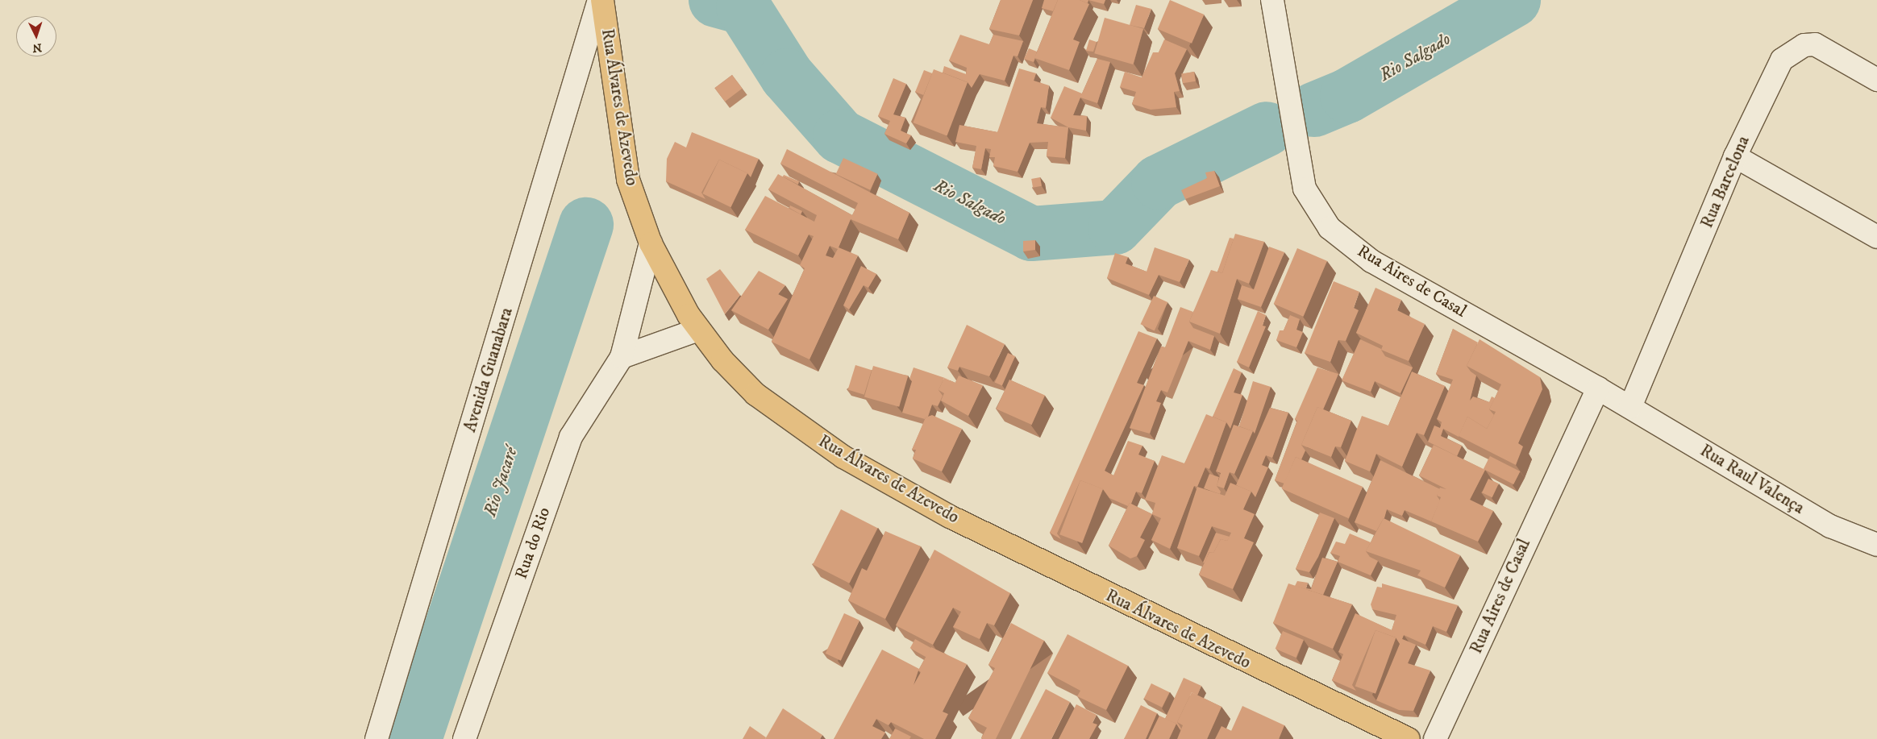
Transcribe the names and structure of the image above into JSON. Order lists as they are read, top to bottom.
{
  "streets": {
    "main road": ["Rua Álvares de Azevedo"],
    "street": [
      "Rua Barcelona",
      "Rua Aires de Casal",
      "Avenida Guanabara",
      "Rua Raul Valença",
      "Rua do Rio"
    ]
  },
  "crossings": [
    ["Rua Álvares de Azevedo", "Avenida Guanabara"],
    ["Rua Álvares de Azevedo", "Rua do Rio"],
    ["Rua Barcelona", "Rua Aires de Casal"],
    ["Rua Barcelona", "Rua Raul Valença"],
    ["Rua Aires de Casal", "Rua Raul Valença"]
  ],
  "water": ["Rio Salgado", "Rio Jacaré"],
  "north": "bottom"
}
